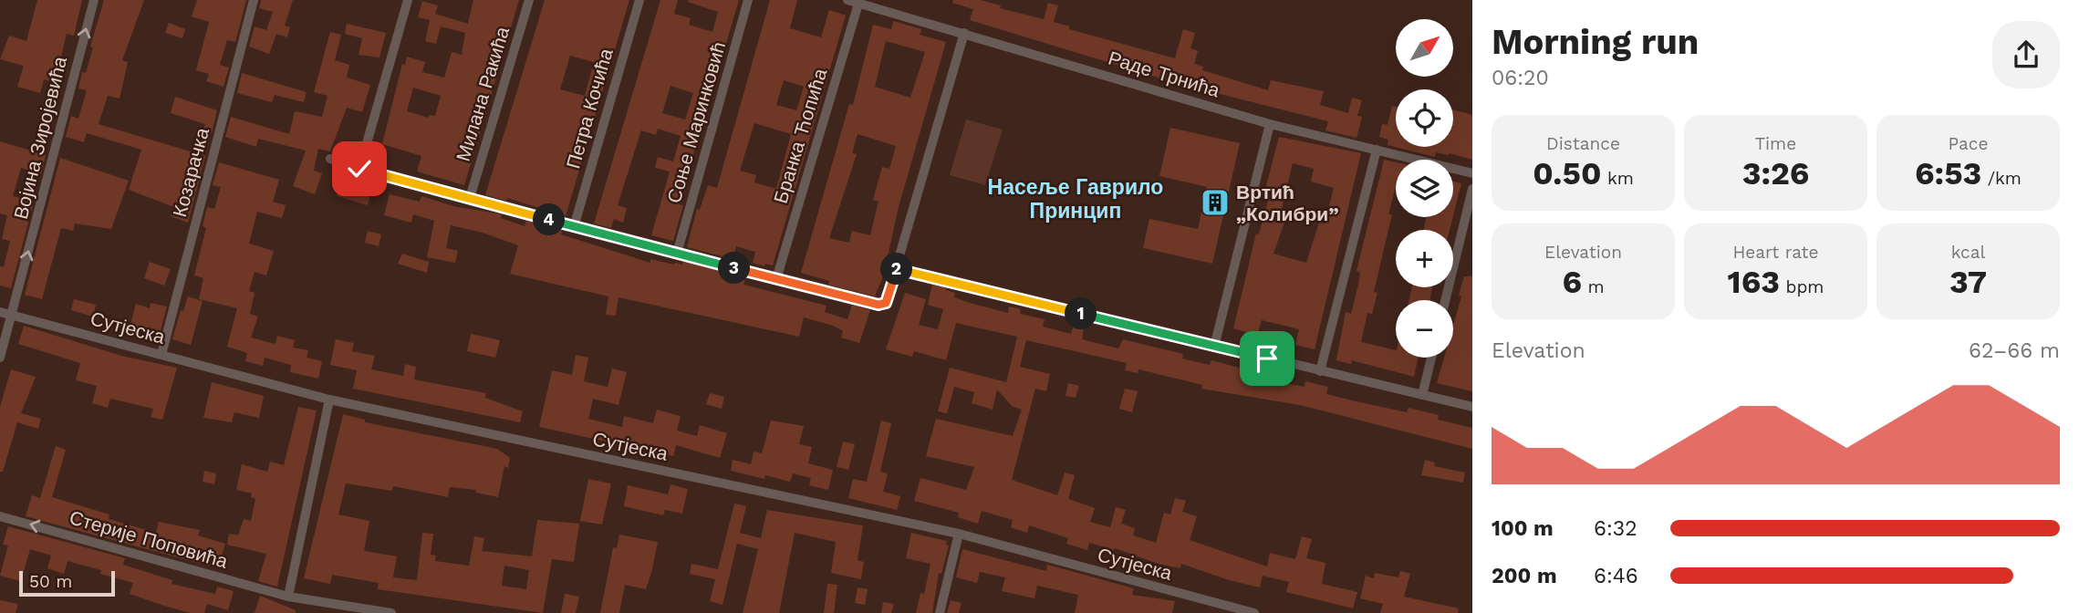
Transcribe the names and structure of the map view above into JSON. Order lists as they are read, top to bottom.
{
  "streets": {
    "street": [
      "Раде Трнића",
      "Милана Ракића",
      "Петра Кочића",
      "Соње Маринковић",
      "Бранка Ћопића",
      "Војина Зиројевића",
      "Козарачка",
      "Сутјеска",
      "Стерије Поповића"
    ]
  },
  "crossings": [
    ["Раде Трнића", "Бранка Ћопића"],
    ["Војина Зиројевића", "Сутјеска"],
    ["Козарачка", "Сутјеска"]
  ],
  "one_way": ["Војина Зиројевића", "Стерије Поповића"],
  "districts": ["Насеље Гаврило Принцип"],
  "places": {
    "building": ["Вртић „Колибри”"]
  },
  "scale_bar": "50 m",
  "north": "top right",
  "page": {
    "heading": ["Morning run", "06:20"],
    "map_buttons": ["+", "−"],
    "stats": [
      ["Distance", "0.50 km"],
      ["Time", "3:26"],
      ["Pace", "6:53 /km"],
      ["Elevation", "6 m"],
      ["Heart rate", "163 bpm"],
      ["kcal", "37"]
    ],
    "pins": [
      "4",
      "3",
      "2",
      "1"
    ],
    "chart": ["Elevation", "62–66 m"],
    "list": [
      {
        "name": "100 m",
        "note": "6:32"
      },
      {
        "name": "200 m",
        "note": "6:46"
      }
    ],
    "scale": "50 m"
  }
}
